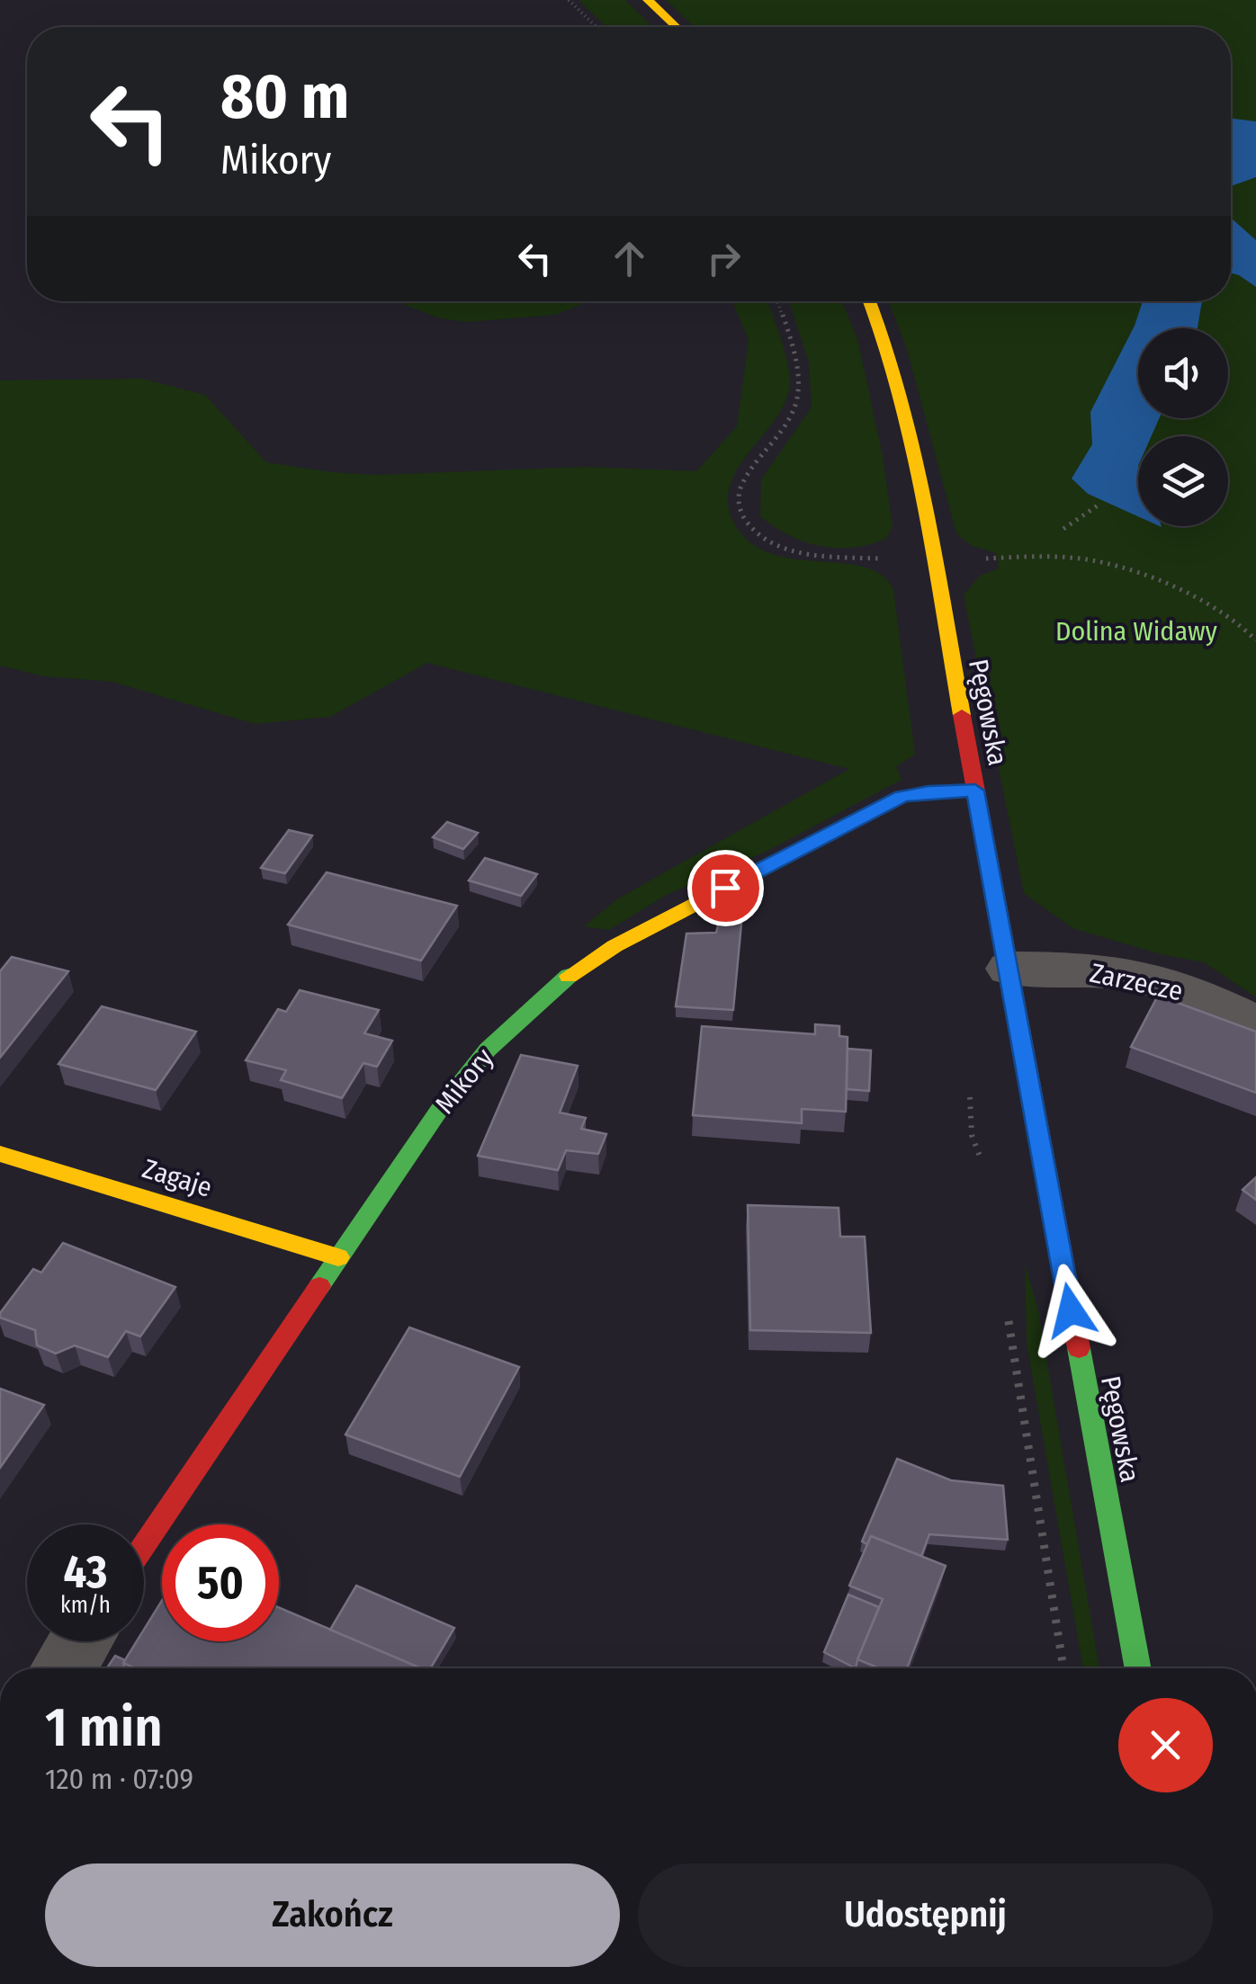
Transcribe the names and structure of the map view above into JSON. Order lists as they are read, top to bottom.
{
  "streets": {
    "main road": ["Pęgowska", "Mikory", "Zagaje"],
    "street": ["Zarzecze"]
  },
  "crossings": [
    ["Pęgowska", "Zarzecze"],
    ["Pęgowska", "Mikory"],
    ["Mikory", "Zagaje"]
  ],
  "parks": ["Dolina Widawy"],
  "page": {
    "turn": ["80 m", "Mikory"],
    "speed": "43 km/h",
    "limit": "50",
    "heading": ["1 min", "120 m · 07:09"],
    "buttons": ["Zakończ", "Udostępnij"]
  }
}
